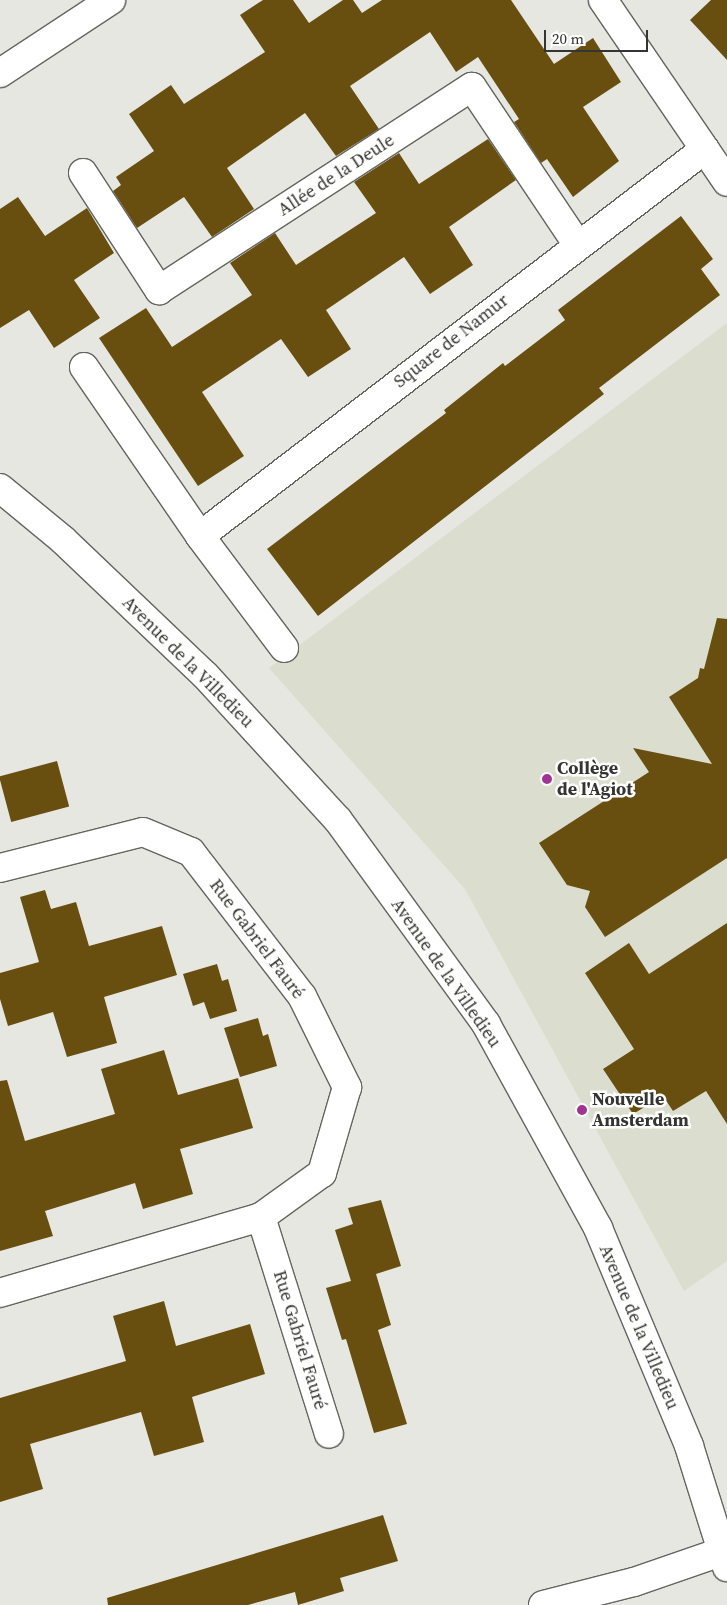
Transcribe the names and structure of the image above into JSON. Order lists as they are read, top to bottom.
{
  "streets": {
    "street": [
      "Allée de la Deule",
      "Square de Namur",
      "Avenue de la Villedieu",
      "Rue Gabriel Fauré"
    ]
  },
  "crossings": [
    ["Allée de la Deule", "Square de Namur"]
  ],
  "places": ["Collège de l'Agiot", "Nouvelle Amsterdam"],
  "scale_bar": "20 m"
}
